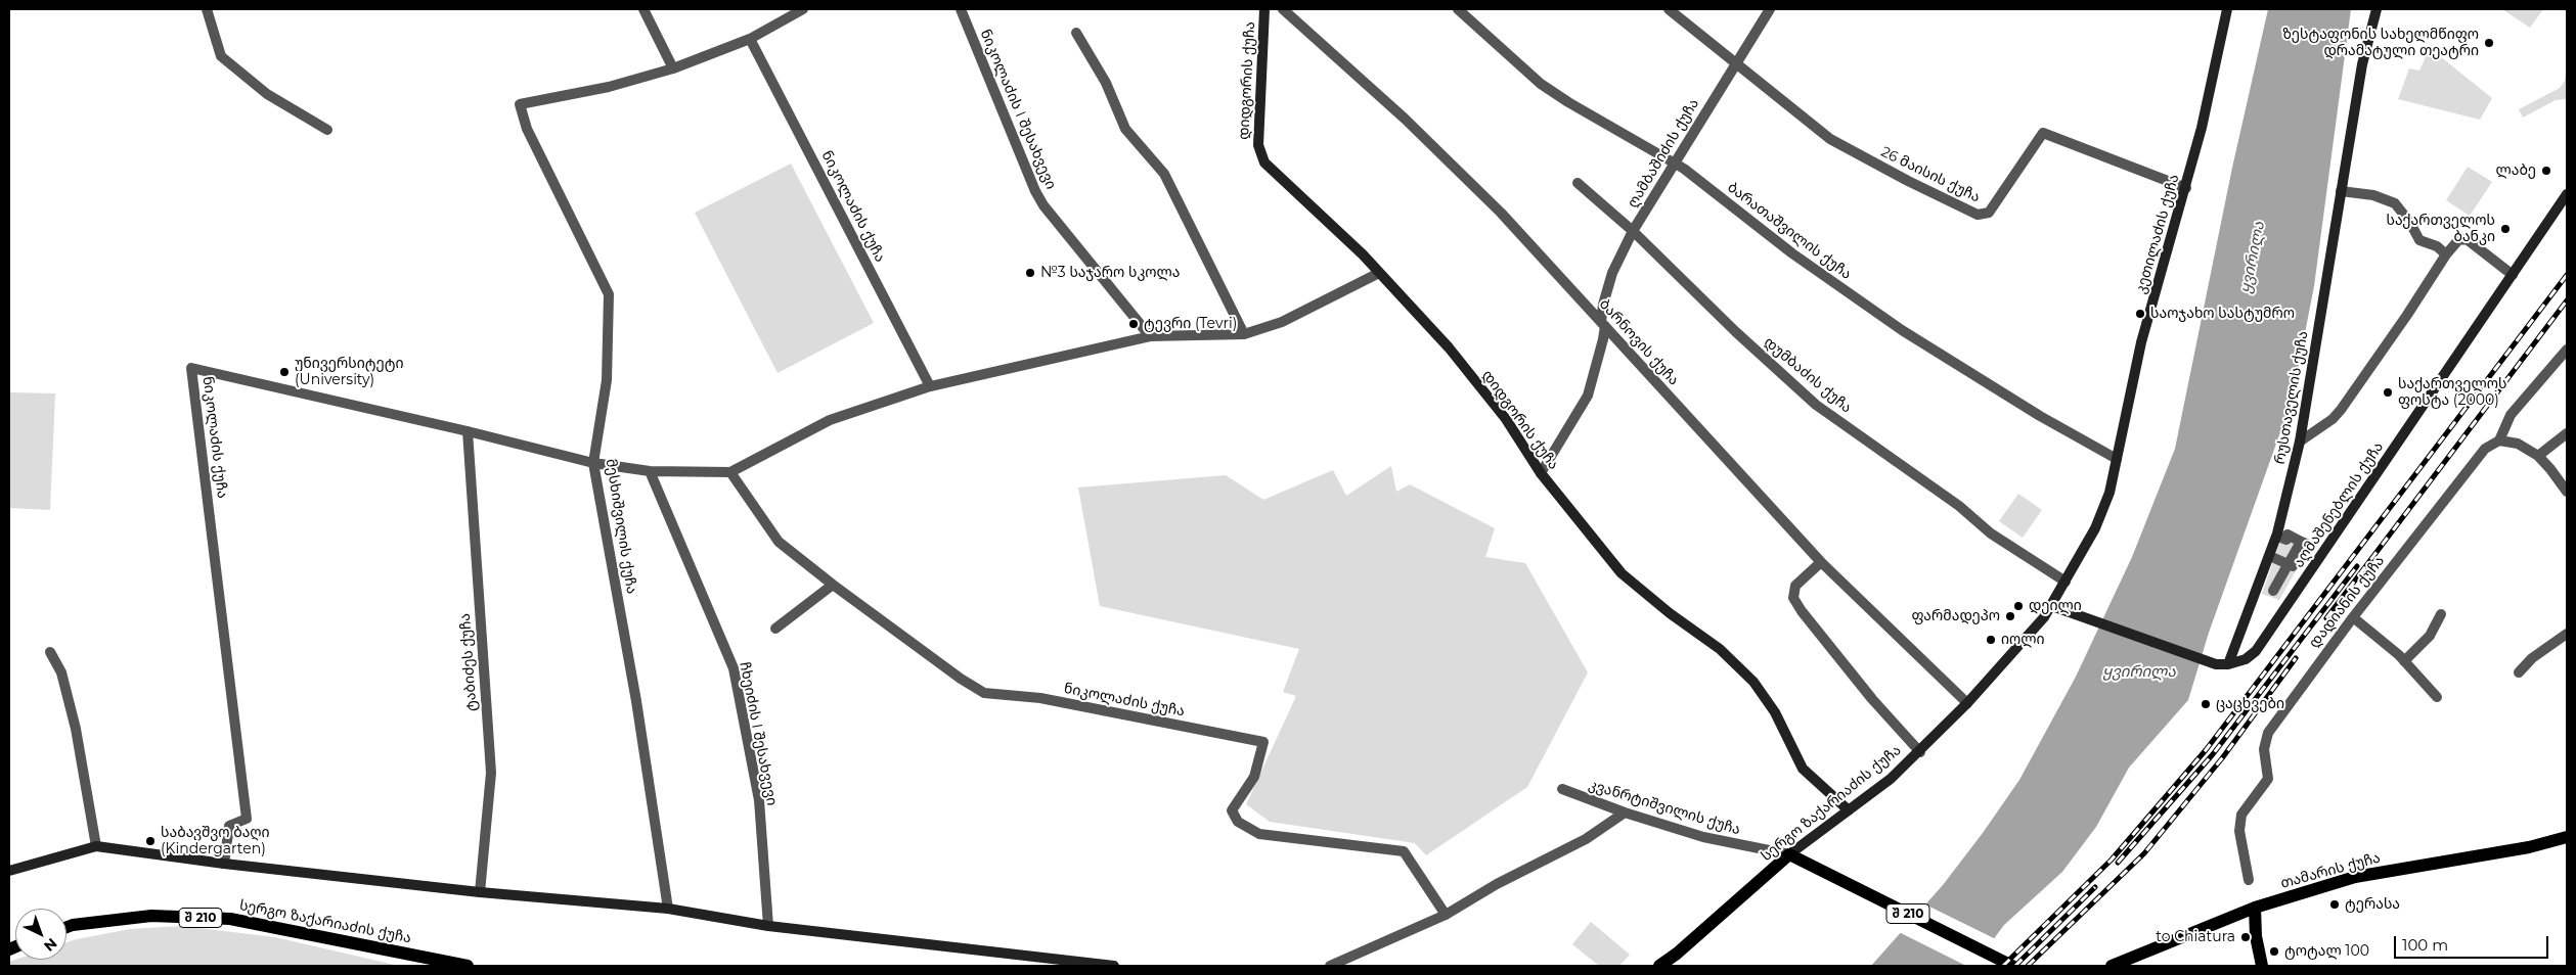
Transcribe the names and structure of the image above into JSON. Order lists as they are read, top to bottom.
{
  "streets": {
    "main road": ["სერგო ზაქარიაძის ქუჩა", "თამარის ქუჩა", "შ 210"],
    "street": [
      "დიდგორის ქუჩა",
      "ნიკოლაძის I შესახვევი",
      "ღამბაშიძის ქუჩა",
      "26 მაისის ქუჩა",
      "ნიკოლაძის ქუჩა",
      "ბარათაშვილის ქუჩა",
      "კეთილაძის ქუჩა",
      "ბარნოვის ქუჩა",
      "დუმბაძის ქუჩა",
      "რუსთაველის ქუჩა",
      "აღმაშენებლის ქუჩა",
      "მესხიშვილის ქუჩა",
      "დადიანის ქუჩა",
      "ტაბიძეს ქუჩა",
      "ჩხეიძის I შესახვევი",
      "კვანრტიშვილის ქუჩა"
    ]
  },
  "crossings": [
    ["დიდგორის ქუჩა", "ღამბაშიძის ქუჩა"],
    ["დიდგორის ქუჩა", "ნიკოლაძის ქუჩა"],
    ["დიდგორის ქუჩა", "სერგო ზაქარიაძის ქუჩა"],
    ["ნიკოლაძის I შესახვევი", "ნიკოლაძის ქუჩა"],
    ["ღამბაშიძის ქუჩა", "26 მაისის ქუჩა"],
    ["ღამბაშიძის ქუჩა", "ბარათაშვილის ქუჩა"],
    ["ღამბაშიძის ქუჩა", "ბარნოვის ქუჩა"],
    ["ღამბაშიძის ქუჩა", "დუმბაძის ქუჩა"],
    ["26 მაისის ქუჩა", "კეთილაძის ქუჩა"],
    ["ნიკოლაძის ქუჩა", "მესხიშვილის ქუჩა"],
    ["ნიკოლაძის ქუჩა", "ტაბიძეს ქუჩა"],
    ["ნიკოლაძის ქუჩა", "ჩხეიძის I შესახვევი"],
    ["ბარათაშვილის ქუჩა", "კეთილაძის ქუჩა"],
    ["კეთილაძის ქუჩა", "დუმბაძის ქუჩა"],
    ["კეთილაძის ქუჩა", "აღმაშენებლის ქუჩა"],
    ["კეთილაძის ქუჩა", "სერგო ზაქარიაძის ქუჩა"],
    ["ბარნოვის ქუჩა", "სერგო ზაქარიაძის ქუჩა"],
    ["რუსთაველის ქუჩა", "აღმაშენებლის ქუჩა"],
    ["აღმაშენებლის ქუჩა", "სერგო ზაქარიაძის ქუჩა"],
    ["სერგო ზაქარიაძის ქუჩა", "კვანრტიშვილის ქუჩა"],
    ["სერგო ზაქარიაძის ქუჩა", "შ 210"],
    ["კვანრტიშვილის ქუჩა", "შ 210"]
  ],
  "water": ["ყვირილა"],
  "places": [
    "ზესტაფონის სახელმწიფო დრამატული თეატრი",
    "ლაბე",
    "საქართველოს ბანკი",
    "№3 საჯარო სკოლა",
    "საოჯახო სასტუმრო",
    "ტევრი (Tevri)",
    "უნივერსიტეტი (University)",
    "საქართველოს ფოსტა (2000)",
    "დეილი",
    "ფარმადეპო",
    "იოლი",
    "ცაცხვები",
    "საბავშვო ბაღი (Kindergarten)",
    "ტერასა",
    "to Chiatura",
    "ტოტალ 100"
  ],
  "scale_bar": "100 m",
  "north": "bottom right"
}
